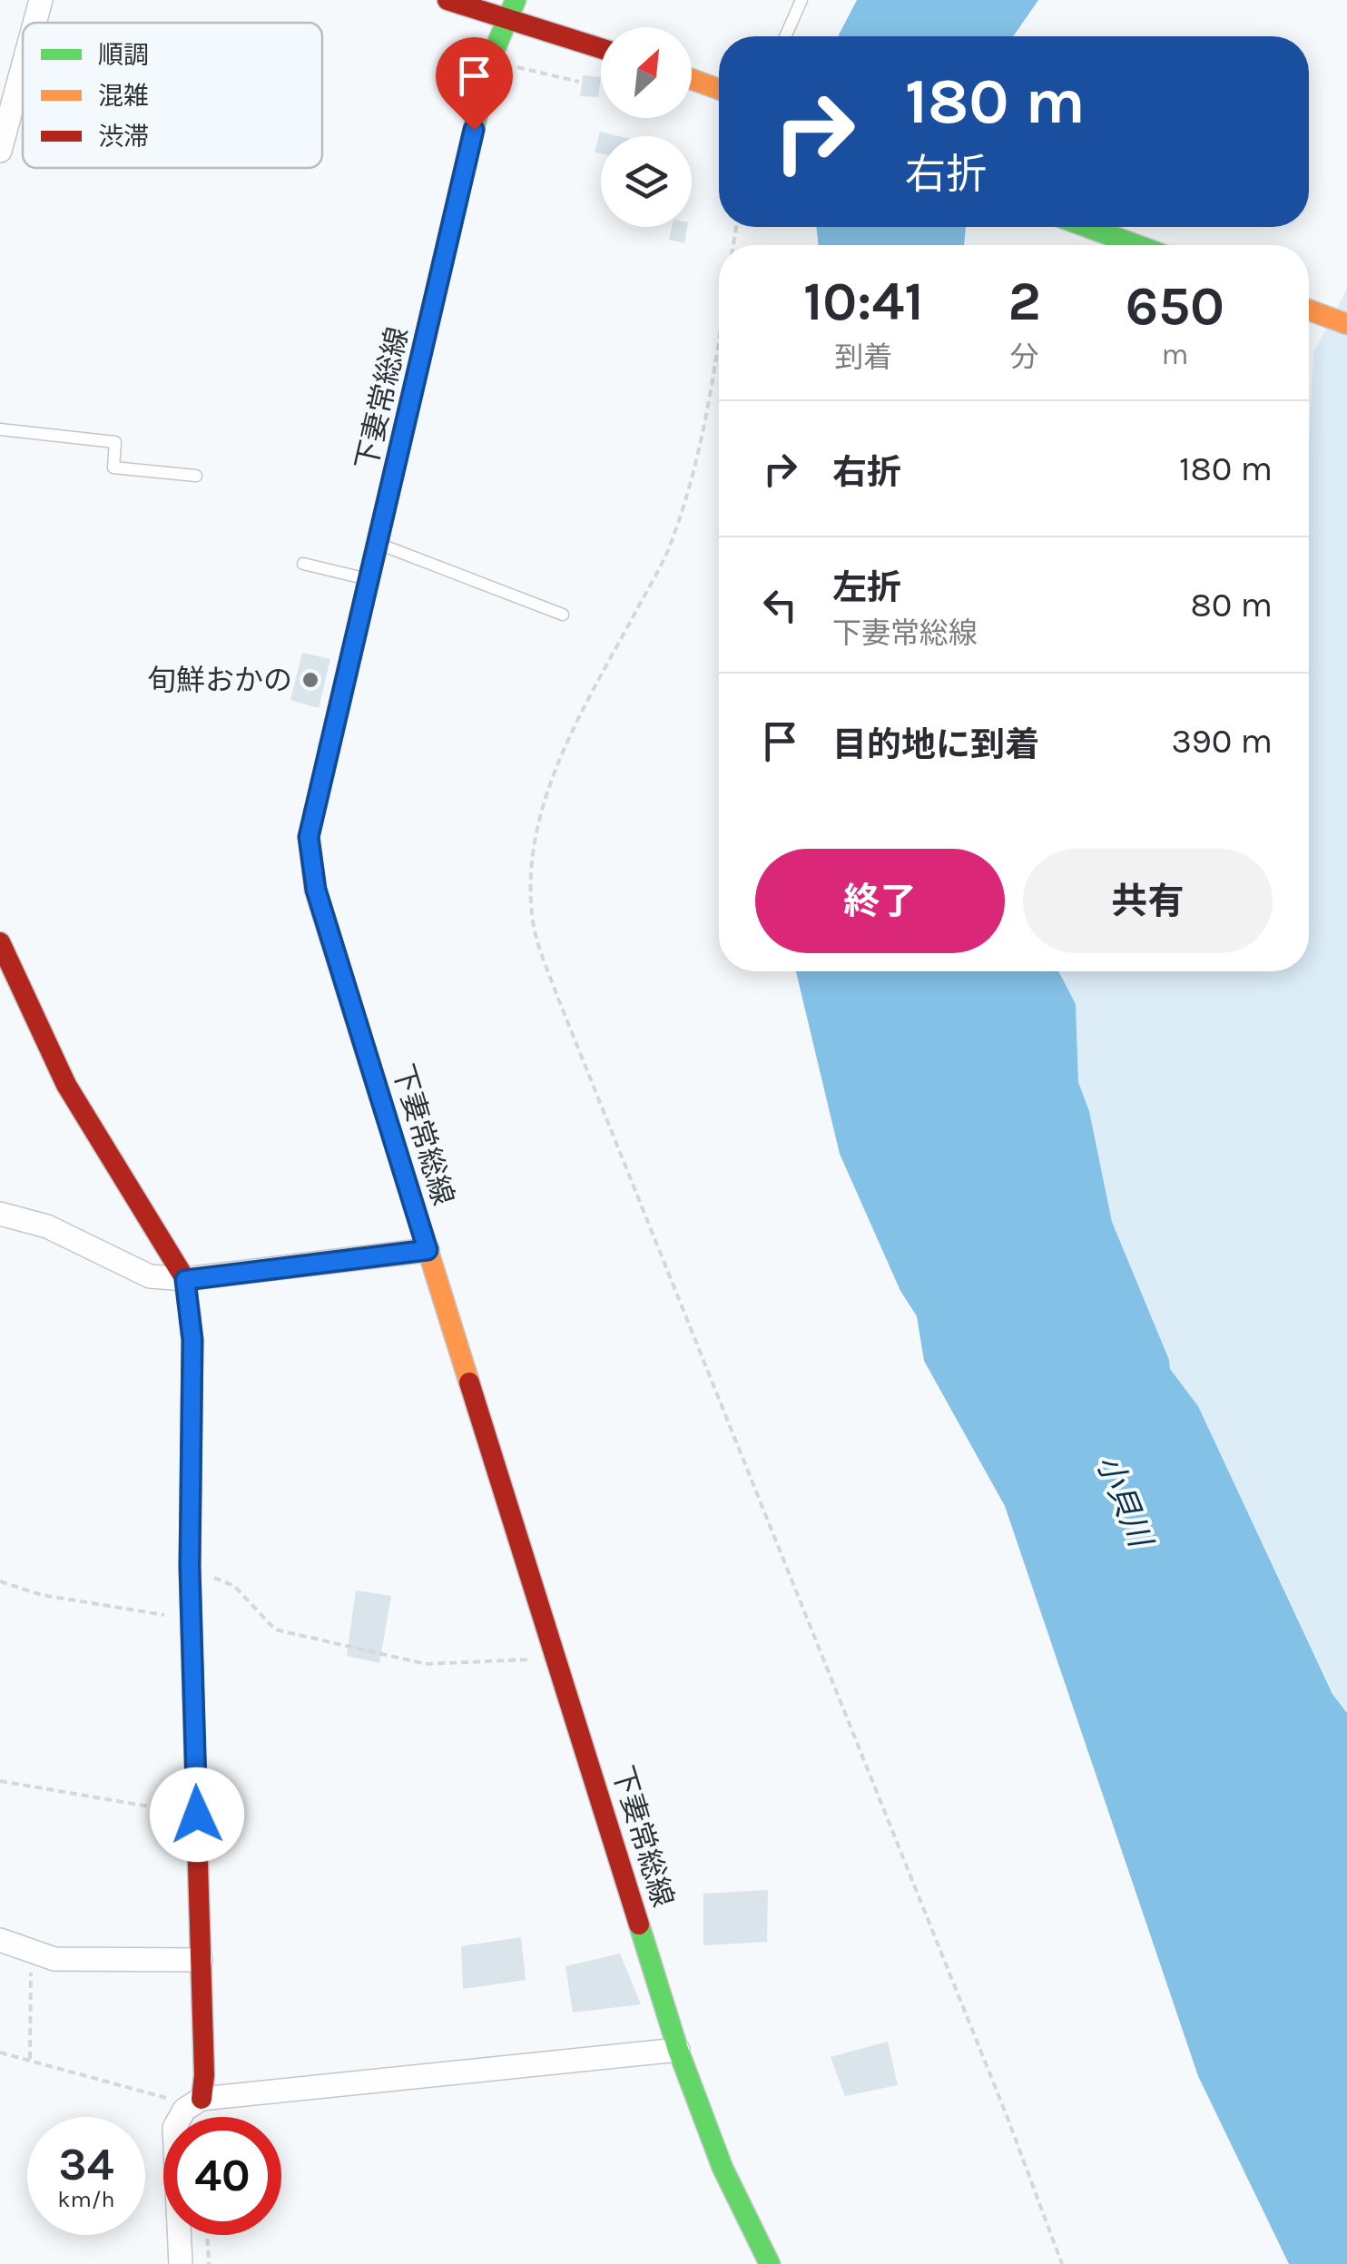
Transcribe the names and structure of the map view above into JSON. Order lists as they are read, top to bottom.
{
  "streets": {
    "main road": ["下妻常総線"]
  },
  "water": ["小貝川"],
  "places": ["旬鮮おかの"],
  "legend": ["順調", "混雑", "渋滞"],
  "north": "top right",
  "page": {
    "turn": ["180 m", "右折"],
    "eta": [
      "10:41",
      "到着",
      "2",
      "分",
      "650",
      "m"
    ],
    "list": [
      {
        "name": "右折",
        "value": "180 m"
      },
      {
        "name": "左折",
        "note": "下妻常総線",
        "value": "80 m"
      },
      {
        "name": "目的地に到着",
        "value": "390 m"
      }
    ],
    "buttons": ["終了", "共有"],
    "speed": "34 km/h",
    "limit": "40"
  }
}
